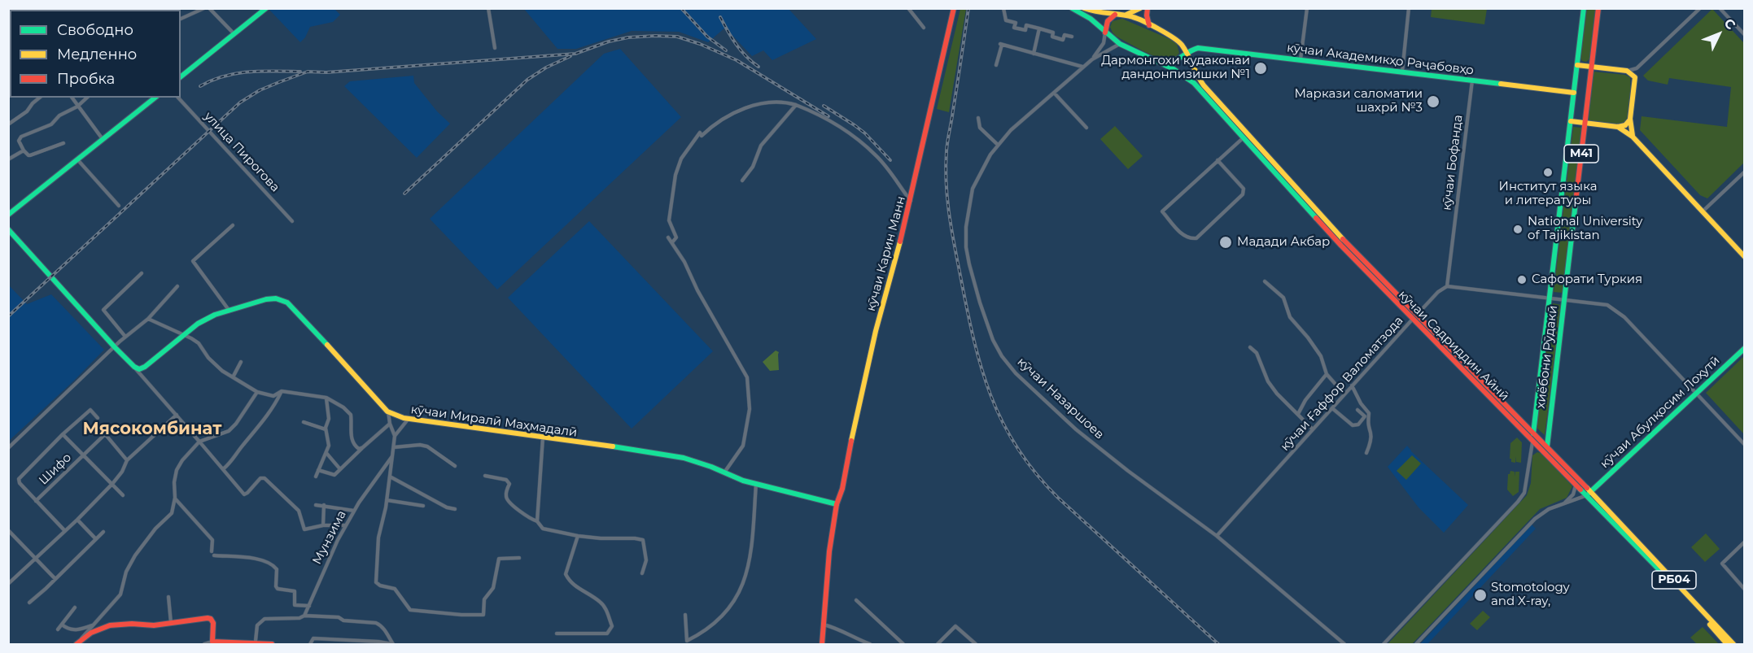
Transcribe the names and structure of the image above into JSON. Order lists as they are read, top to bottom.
{
  "streets": {
    "main road": [
      "кӯчаи Академикҳо Раҷабовҳо",
      "M41",
      "кӯчаи Карин Манн",
      "кӯчаи Садриддин Айнӣ",
      "хиёбони Рӯдакӣ",
      "кӯчаи Абулқосим Лоҳутӣ",
      "кӯчаи Миралӣ Маҳмадалӣ",
      "РБ04"
    ],
    "street": [
      "улица Пирогова",
      "кӯчаи Бофанда",
      "кӯчаи Ғаффор Валоматзода",
      "кӯчаи Назаршоев",
      "Шифо",
      "Мунзима"
    ]
  },
  "crossings": [
    ["кӯчаи Академикҳо Раҷабовҳо", "M41"],
    ["кӯчаи Академикҳо Раҷабовҳо", "кӯчаи Бофанда"],
    ["кӯчаи Академикҳо Раҷабовҳо", "кӯчаи Садриддин Айнӣ"],
    ["M41", "кӯчаи Садриддин Айнӣ"],
    ["кӯчаи Бофанда", "кӯчаи Ғаффор Валоматзода"],
    ["кӯчаи Карин Манн", "кӯчаи Миралӣ Маҳмадалӣ"],
    ["кӯчаи Садриддин Айнӣ", "хиёбони Рӯдакӣ"],
    ["кӯчаи Садриддин Айнӣ", "кӯчаи Ғаффор Валоматзода"],
    ["кӯчаи Садриддин Айнӣ", "кӯчаи Назаршоев"],
    ["кӯчаи Садриддин Айнӣ", "кӯчаи Абулқосим Лоҳутӣ"],
    ["кӯчаи Ғаффор Валоматзода", "кӯчаи Назаршоев"],
    ["кӯчаи Миралӣ Маҳмадалӣ", "Мунзима"]
  ],
  "districts": ["Мясокомбинат"],
  "places": [
    "Дармонгохи кудаконаи дандонпизишки №1",
    "Маркази саломатии шахрӣ №3",
    "Институт языка и литературы",
    "National University of Tajikistan",
    "Мадади Акбар",
    "Сафорати Туркия",
    "Stomotology and X-ray,"
  ],
  "legend": ["Свободно", "Медленно", "Пробка"],
  "north": "top right"
}
